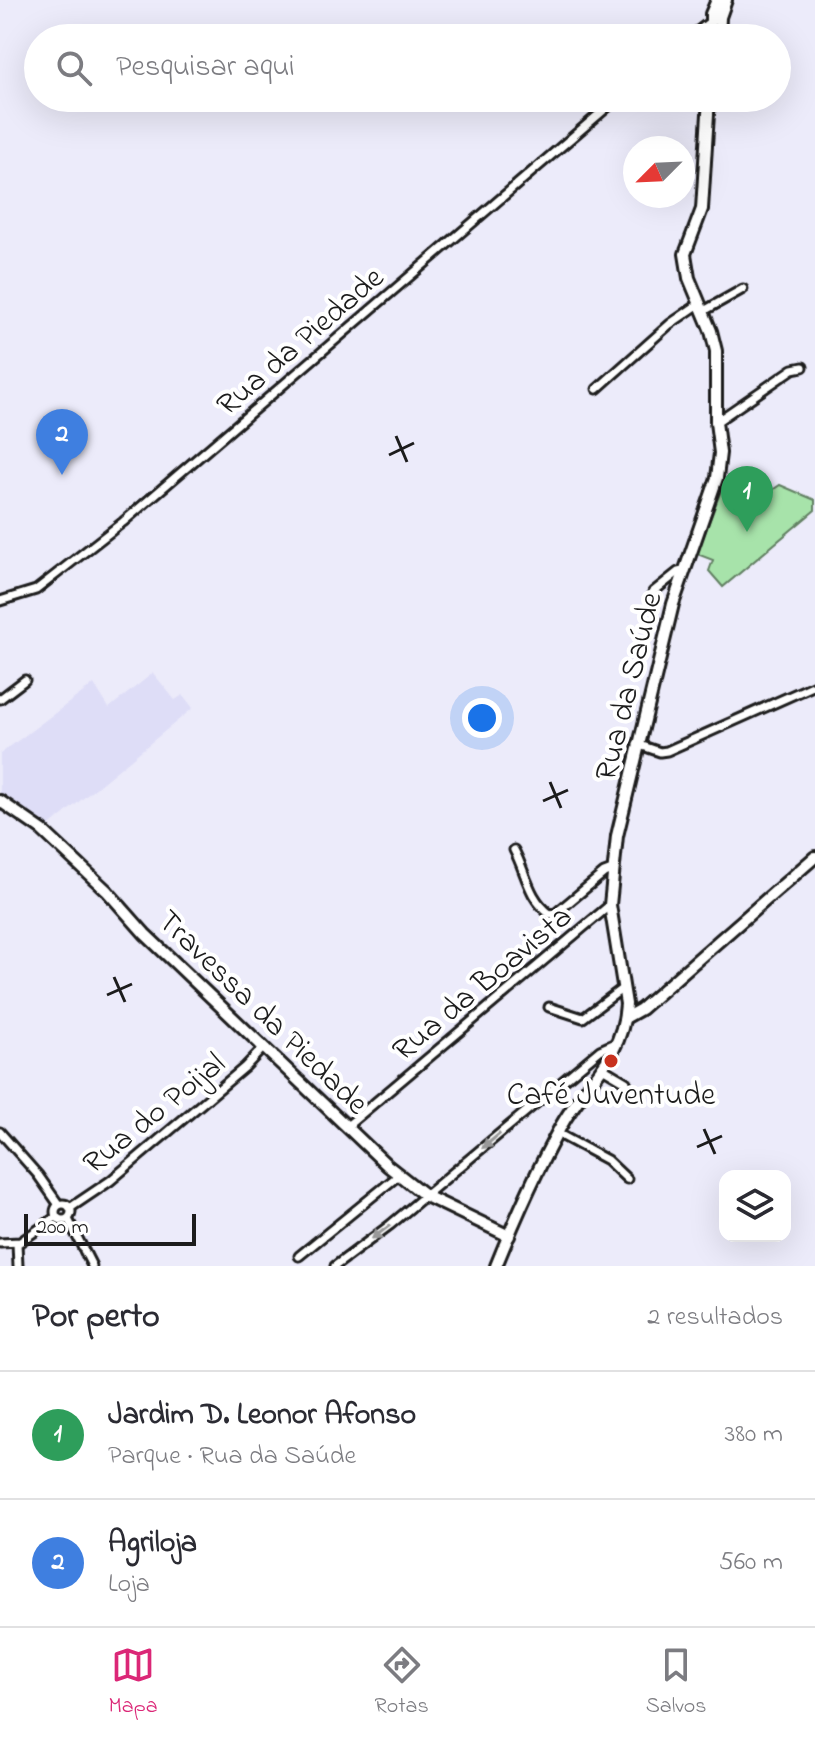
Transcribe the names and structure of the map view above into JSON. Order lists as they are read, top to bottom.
{
  "streets": {
    "street": [
      "Rua da Piedade",
      "Rua da Saúde",
      "Rua da Boavista",
      "Travessa da Piedade",
      "Rua do Poijal"
    ]
  },
  "crossings": [
    ["Rua da Saúde", "Rua da Boavista"],
    ["Rua da Saúde", "Travessa da Piedade"],
    ["Rua da Boavista", "Travessa da Piedade"],
    ["Travessa da Piedade", "Rua do Poijal"]
  ],
  "places": ["Café Juventude"],
  "scale_bar": "200 m",
  "north": "bottom left",
  "page": {
    "search": "Pesquisar aqui",
    "pins": ["2", "1"],
    "scale": "200 m",
    "heading": ["Por perto", "2 resultados"],
    "list": [
      {
        "mark": "1",
        "name": "Jardim D. Leonor Afonso",
        "note": "Parque · Rua da Saúde",
        "value": "380 m"
      },
      {
        "mark": "2",
        "name": "Agriloja",
        "note": "Loja",
        "value": "560 m"
      }
    ],
    "nav": ["Mapa", "Rotas", "Salvos"]
  }
}
